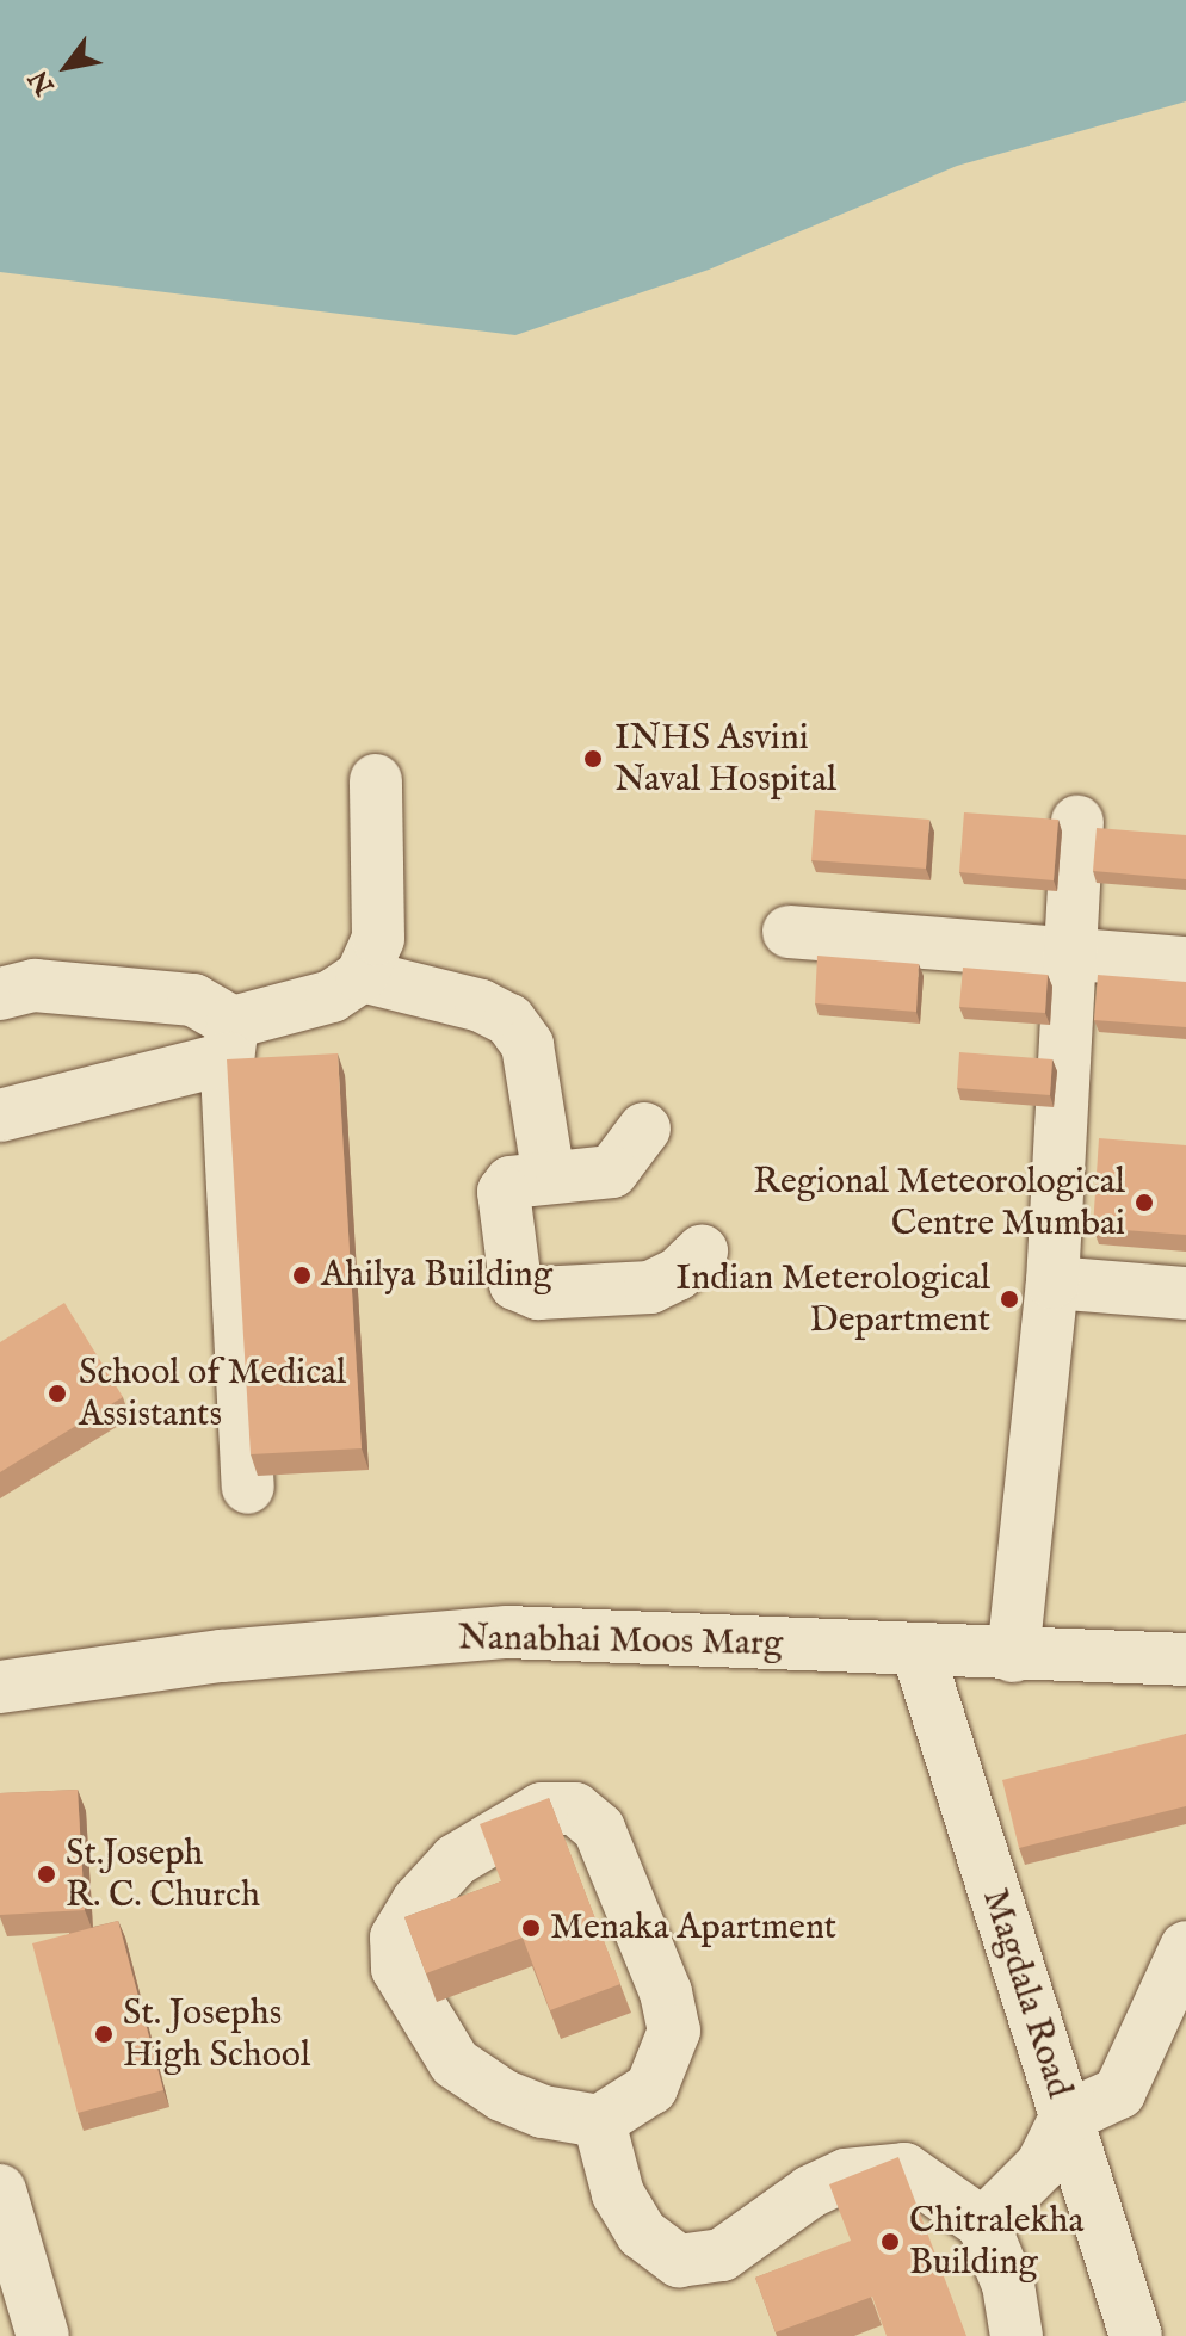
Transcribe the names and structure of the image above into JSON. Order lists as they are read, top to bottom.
{
  "streets": {
    "street": ["Nanabhai Moos Marg", "Magdala Road"]
  },
  "crossings": [
    ["Nanabhai Moos Marg", "Magdala Road"]
  ],
  "places": [
    "INHS Asvini Naval Hospital",
    "Regional Meteorological Centre Mumbai",
    "Ahilya Building",
    "Indian Meterological Department",
    "School of Medical Assistants",
    "St.Joseph R. C. Church",
    "Menaka Apartment",
    "St. Josephs High School",
    "Chitralekha Building"
  ],
  "north": "bottom left"
}
